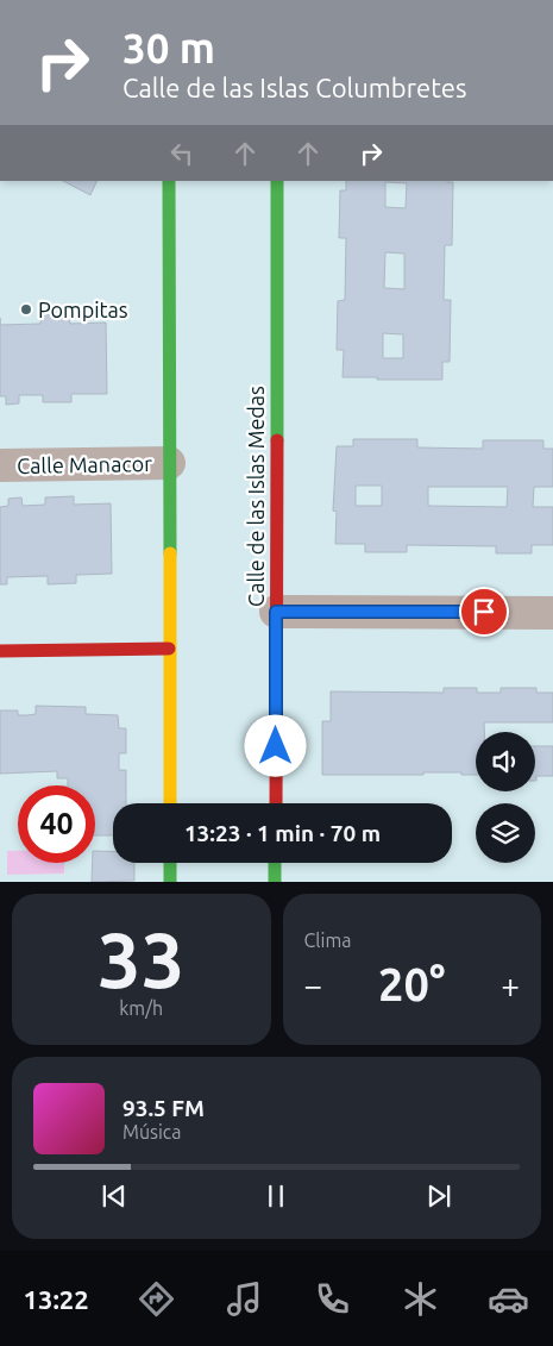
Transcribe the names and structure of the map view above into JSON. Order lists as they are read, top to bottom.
{
  "streets": {
    "street": ["Calle Manacor", "Calle de las Islas Medas"]
  },
  "places": ["Pompitas"],
  "page": {
    "turn": ["30 m", "Calle de las Islas Columbretes"],
    "limit": "40",
    "trip": "13:23 · 1 min · 70 m",
    "tile": [
      ["33", "km/h"],
      "Clima"
    ],
    "heat": ["−", "20°", "+"],
    "song": ["93.5 FM", "Música"],
    "tabs": "13:22"
  }
}
